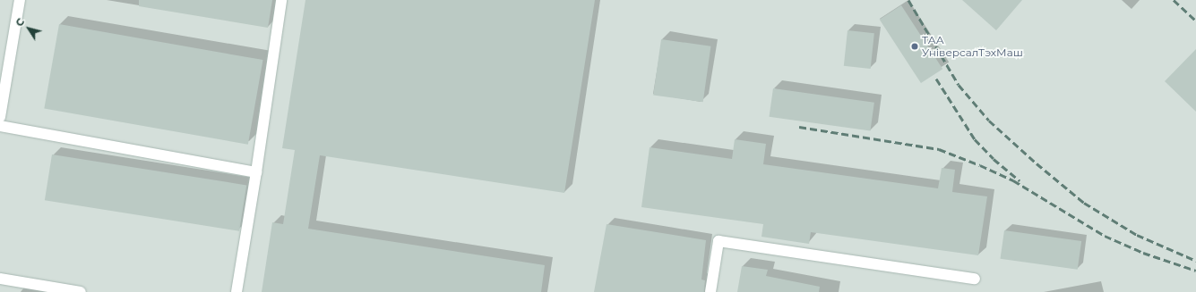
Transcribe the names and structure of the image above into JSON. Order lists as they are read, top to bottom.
{
  "places": ["ТАА УніверсалТэхМаш"],
  "north": "top left"
}
